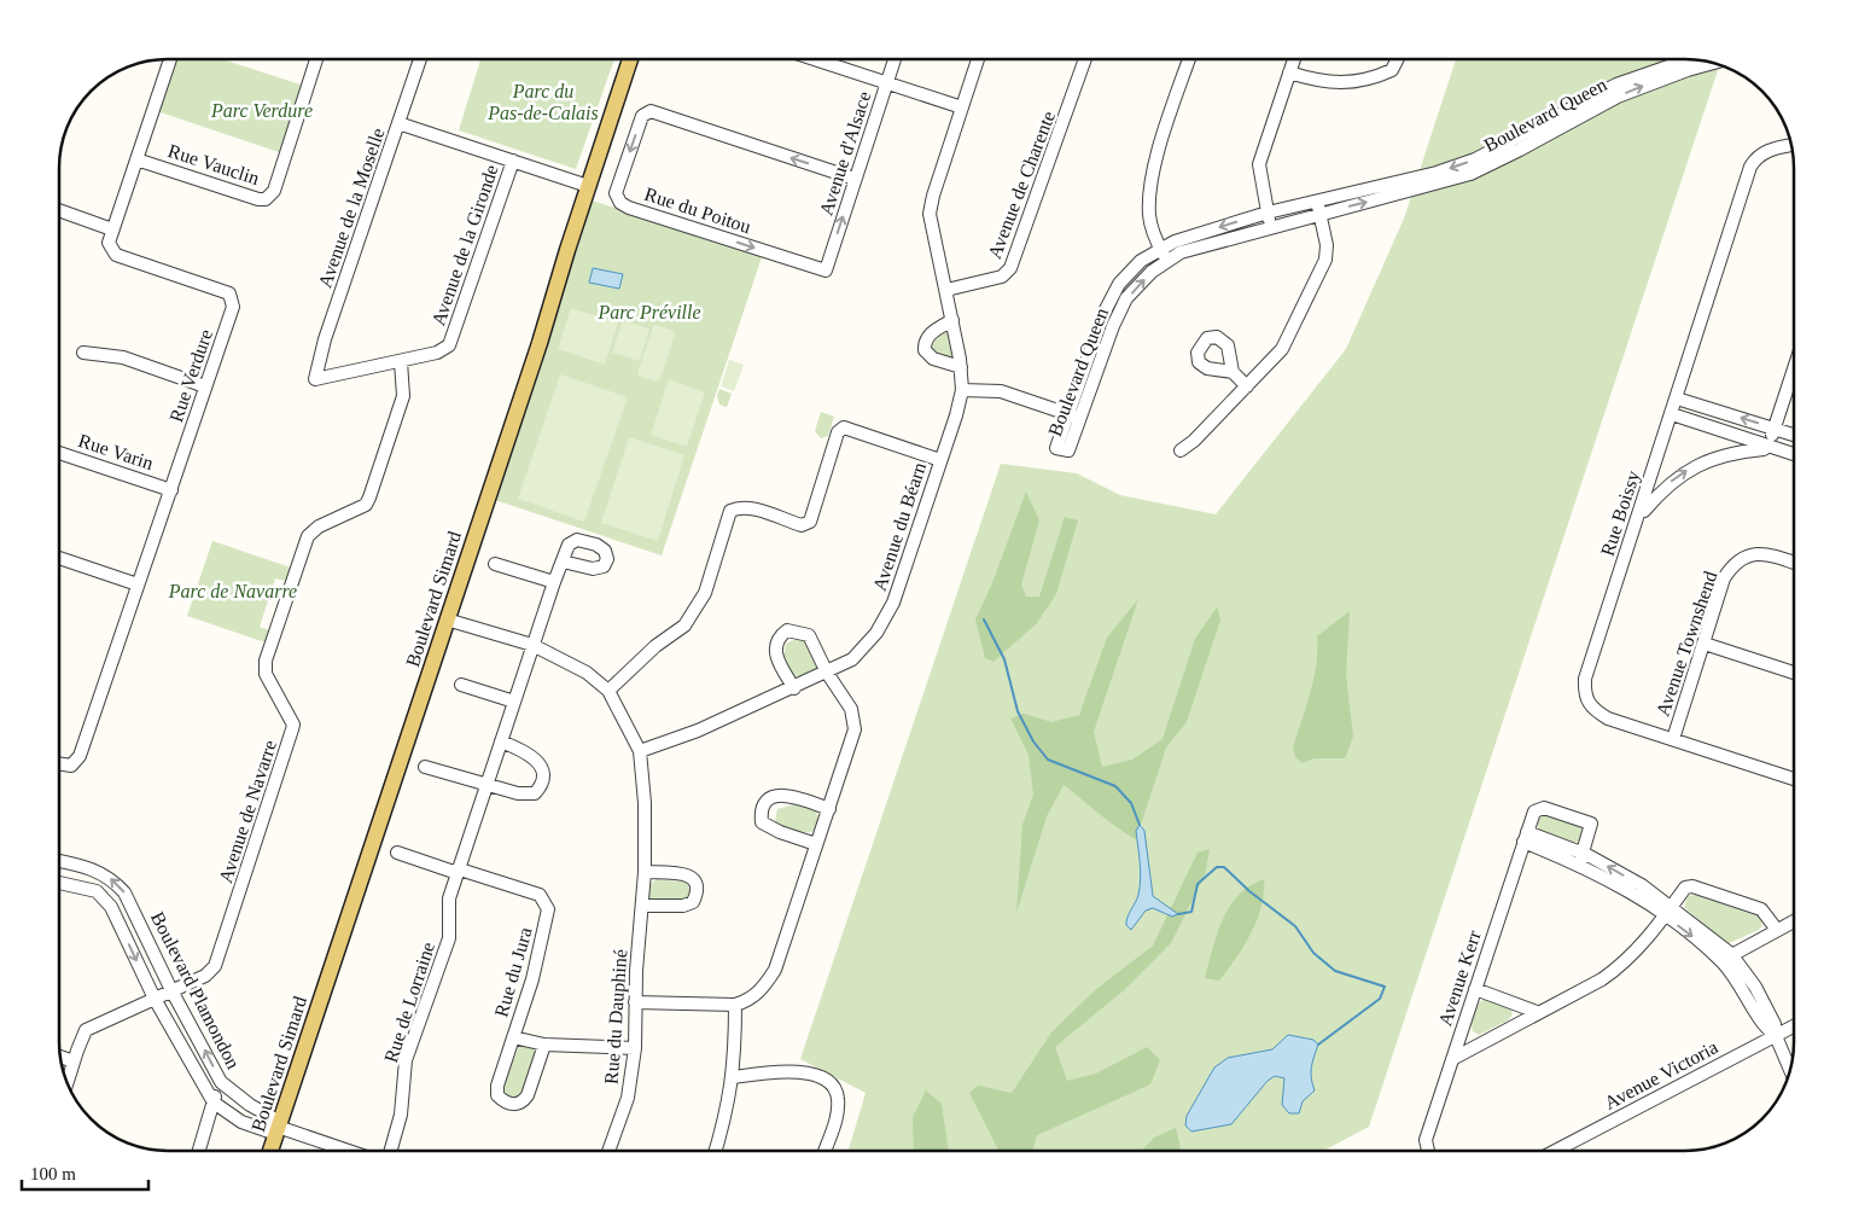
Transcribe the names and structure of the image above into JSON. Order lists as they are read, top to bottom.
{
  "streets": {
    "main road": ["Boulevard Simard"],
    "street": [
      "Boulevard Queen",
      "Avenue d'Alsace",
      "Rue Vauclin",
      "Avenue de Charente",
      "Avenue de la Moselle",
      "Rue du Poitou",
      "Avenue de la Gironde",
      "Rue Verdure",
      "Rue Varin",
      "Rue Boissy",
      "Avenue du Béarn",
      "Avenue Townshend",
      "Avenue de Navarre",
      "Rue du Jura",
      "Avenue Kerr",
      "Boulevard Plamondon",
      "Rue de Lorraine",
      "Rue du Dauphiné",
      "Avenue Victoria"
    ]
  },
  "crossings": [
    ["Avenue d'Alsace", "Rue du Poitou"],
    ["Avenue de Charente", "Avenue du Béarn"],
    ["Avenue de la Moselle", "Avenue de la Gironde"],
    ["Avenue de la Gironde", "Avenue de Navarre"],
    ["Rue Verdure", "Rue Varin"],
    ["Rue Boissy", "Avenue Townshend"],
    ["Avenue du Béarn", "Rue du Dauphiné"],
    ["Boulevard Simard", "Boulevard Plamondon"],
    ["Boulevard Simard", "Rue du Dauphiné"],
    ["Avenue de Navarre", "Boulevard Plamondon"],
    ["Rue du Jura", "Rue de Lorraine"],
    ["Rue du Jura", "Rue du Dauphiné"],
    ["Rue de Lorraine", "Rue du Dauphiné"]
  ],
  "one_way": ["Avenue d'Alsace"],
  "parks": [
    "Parc du Pas-de-Calais",
    "Parc Verdure",
    "Parc Préville",
    "Parc de Navarre"
  ],
  "scale_bar": "100 m"
}
